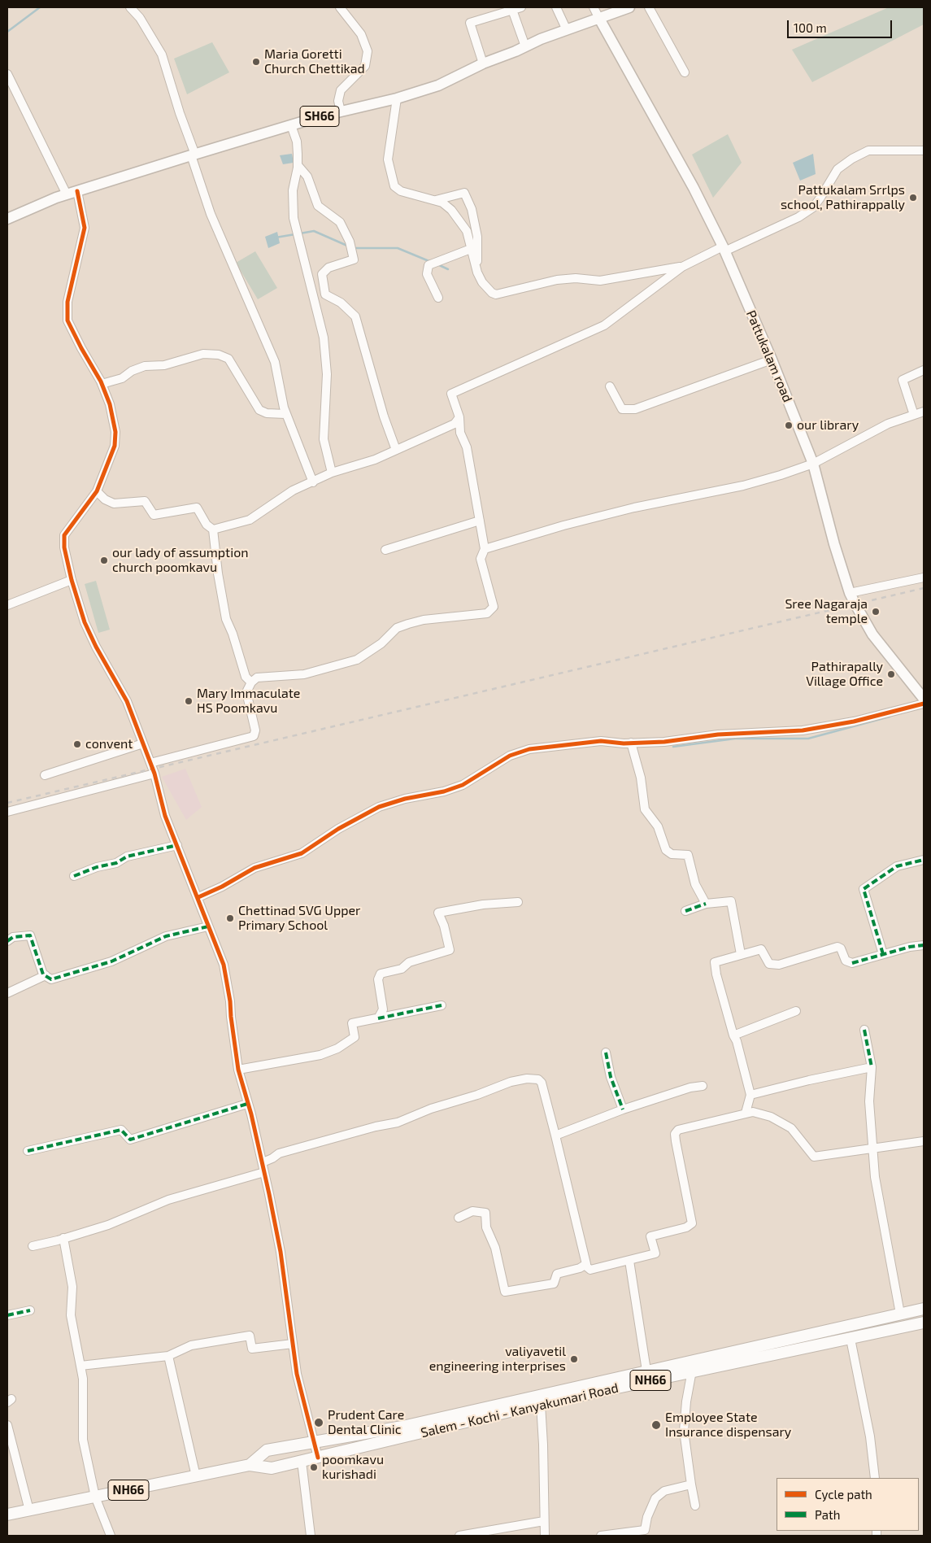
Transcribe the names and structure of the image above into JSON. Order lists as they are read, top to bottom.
{
  "streets": {
    "highway": ["NH66", "Salem - Kochi - Kanyakumari Road"],
    "main road": ["SH66", "Pattukalam road"]
  },
  "crossings": [
    ["SH66", "Pattukalam road"],
    ["NH66", "Salem - Kochi - Kanyakumari Road"]
  ],
  "places": [
    "Maria Goretti Church Chettikad",
    "Pattukalam Srrlps school, Pathirappally",
    "our library",
    "our lady of assumption church poomkavu",
    "Sree Nagaraja temple",
    "Pathirapally Village Office",
    "Mary Immaculate HS Poomkavu",
    "convent",
    "Chettinad SVG Upper Primary School",
    "valiyavetil engineering interprises",
    "Prudent Care Dental Clinic",
    "Employee State Insurance dispensary",
    "poomkavu kurishadi"
  ],
  "legend": ["Cycle path", "Path"],
  "scale_bar": "100 m"
}
